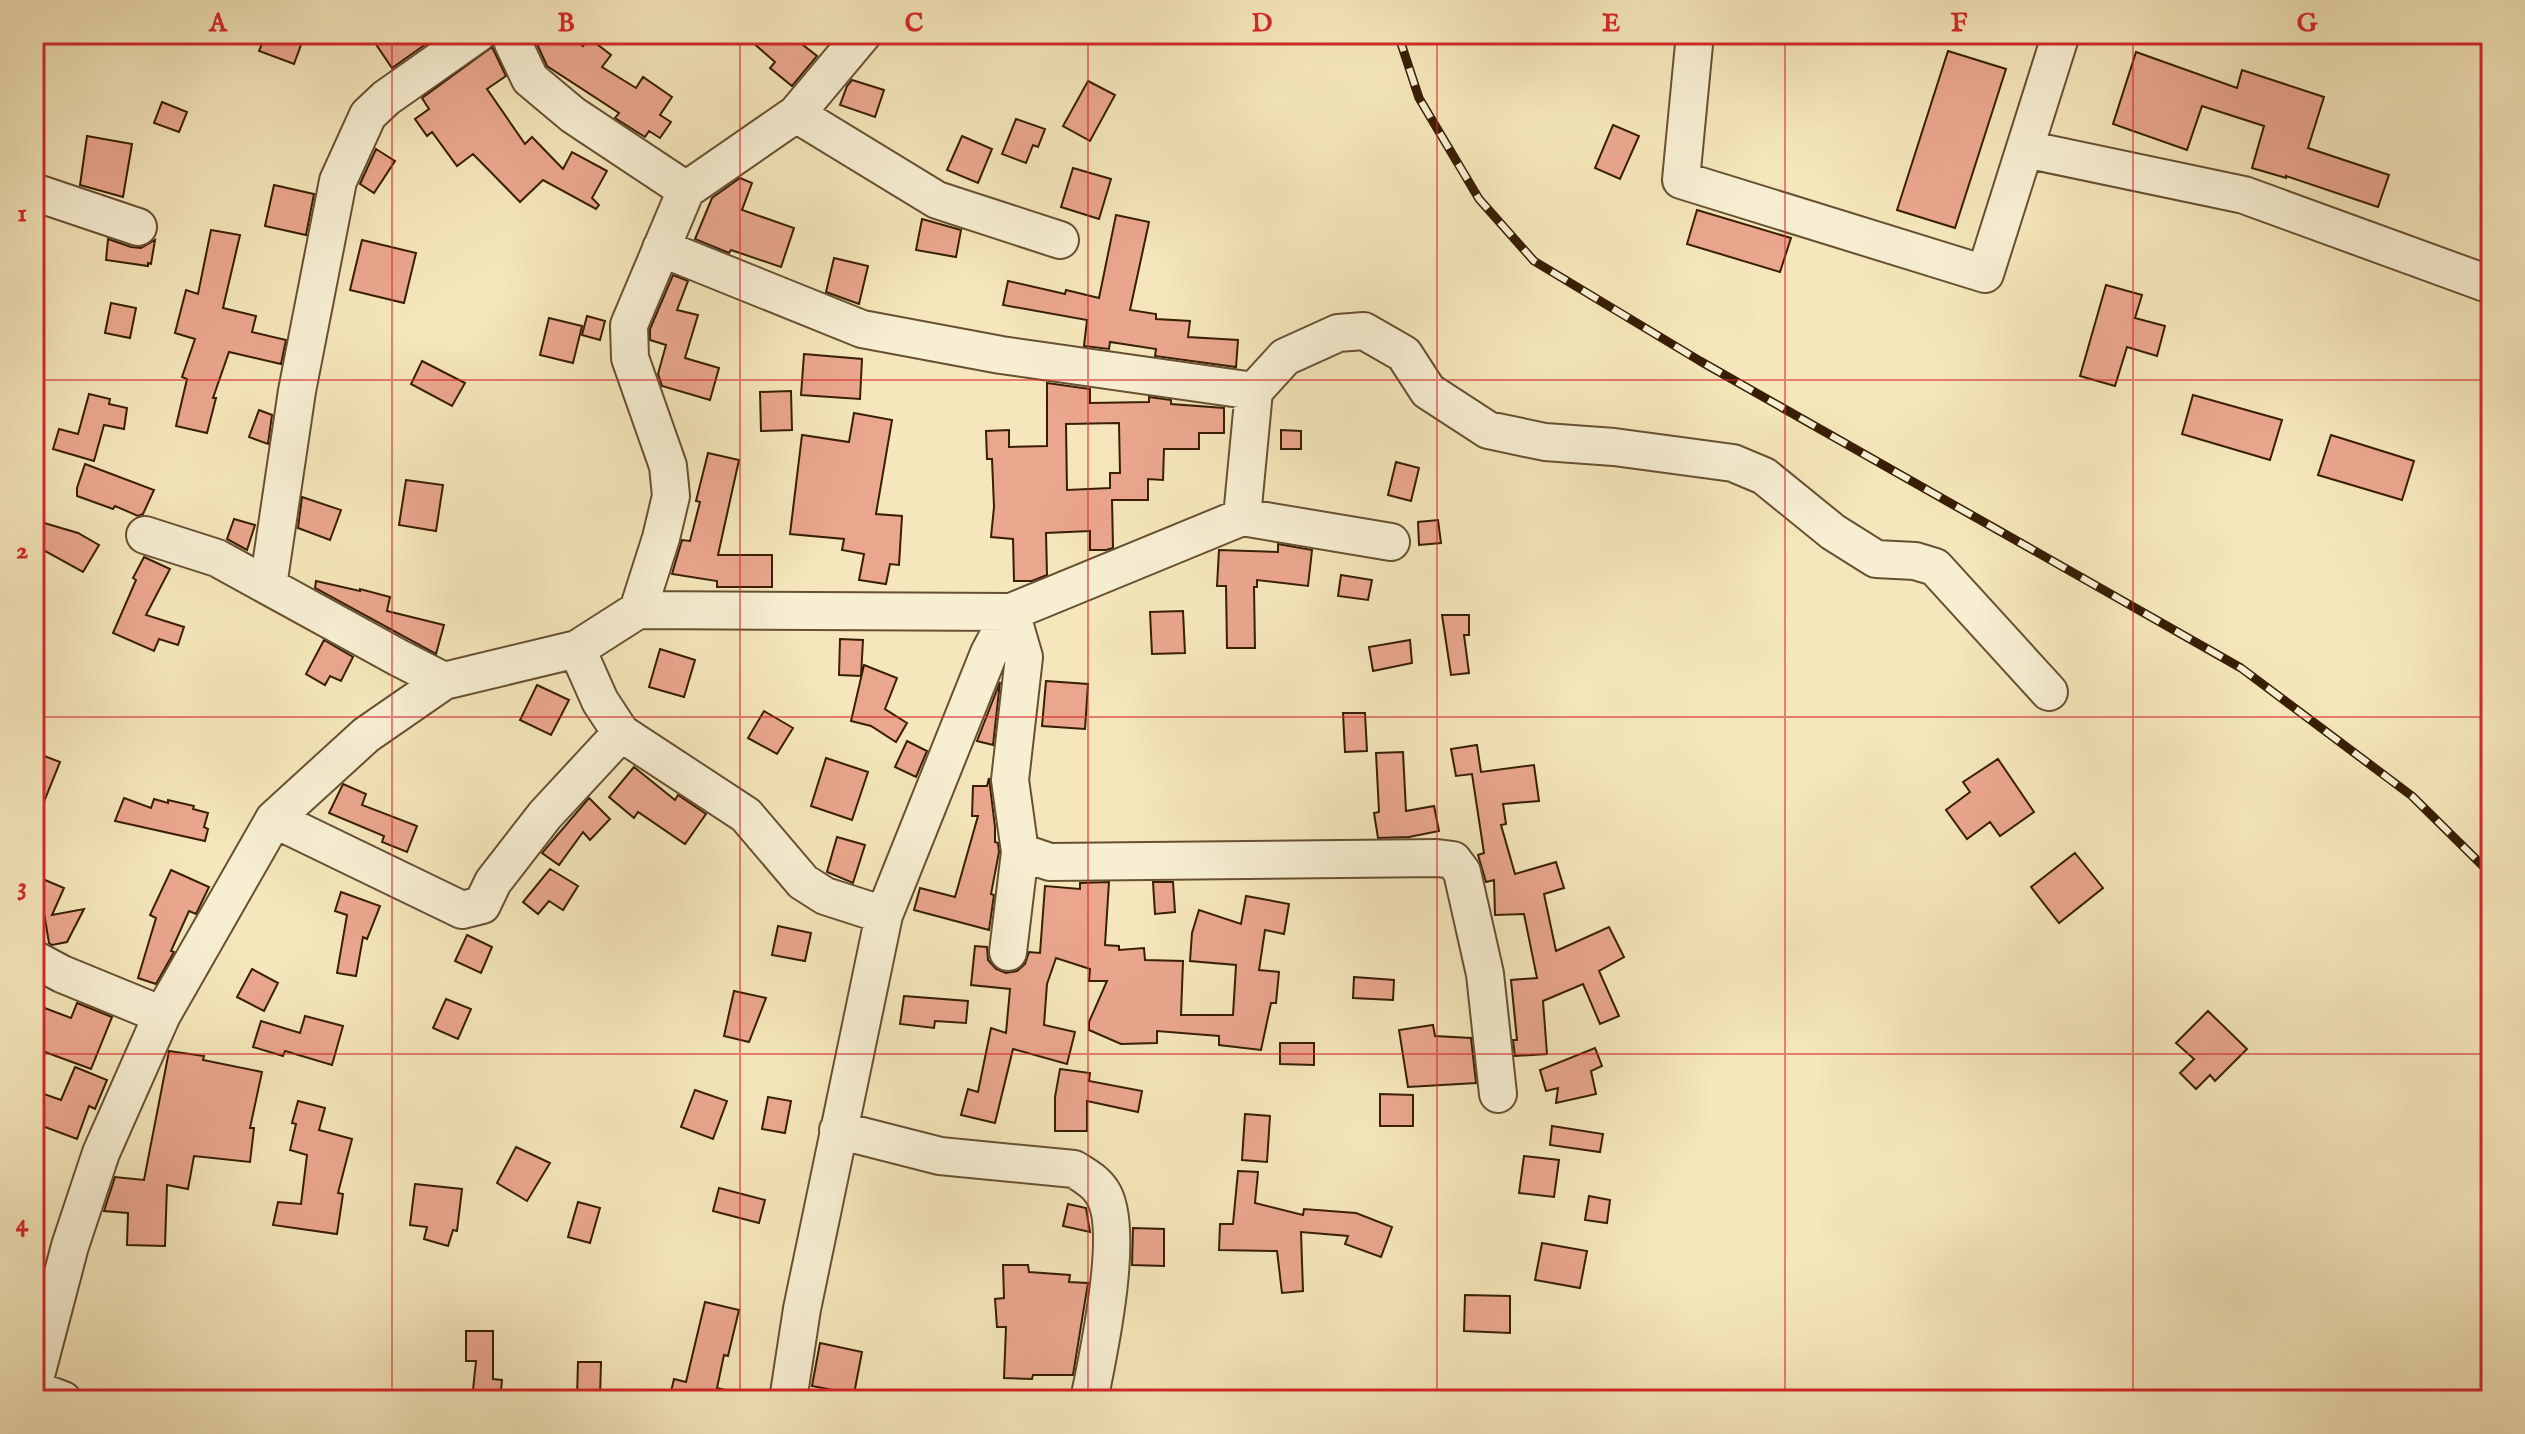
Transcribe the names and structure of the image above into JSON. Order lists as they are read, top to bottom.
{
  "grid": {
    "columns": [
      "A",
      "B",
      "C",
      "D",
      "E",
      "F",
      "G"
    ],
    "rows": [
      "1",
      "2",
      "3",
      "4"
    ]
  }
}
